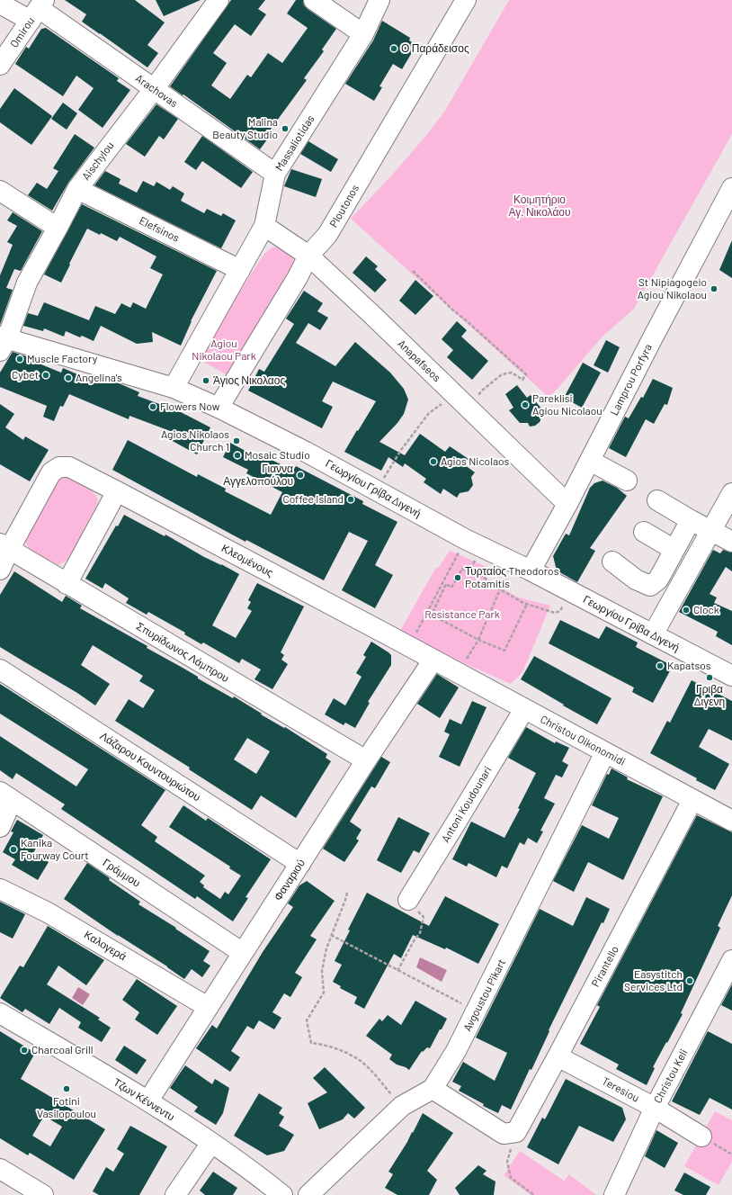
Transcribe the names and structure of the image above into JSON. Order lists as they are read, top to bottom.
{
  "streets": {
    "street": [
      "Omirou",
      "Arachovas",
      "Massaliotidas",
      "Aischylou",
      "Ploutonos",
      "Elefsinos",
      "Anapafseos",
      "Lamprou Porfyra",
      "Γεωργίου Γρίβα Διγενή",
      "Κλεομένους",
      "Σπυρίδωνος Λάμπρου",
      "Christou Oikonomidi",
      "Λάζαρου Κουντουριώτου",
      "Antoni Koudounari",
      "Γράμμου",
      "Φαναριού",
      "Καλογερά",
      "Pirantello",
      "Avgoustou Pikart",
      "Christou Keli",
      "Teresiou",
      "Τζων Κέννεντυ"
    ]
  },
  "crossings": [
    ["Omirou", "Arachovas"],
    ["Arachovas", "Massaliotidas"],
    ["Arachovas", "Aischylou"],
    ["Massaliotidas", "Elefsinos"],
    ["Massaliotidas", "Anapafseos"],
    ["Massaliotidas", "Γεωργίου Γρίβα Διγενή"],
    ["Aischylou", "Elefsinos"],
    ["Aischylou", "Γεωργίου Γρίβα Διγενή"],
    ["Ploutonos", "Anapafseos"],
    ["Ploutonos", "Γεωργίου Γρίβα Διγενή"],
    ["Anapafseos", "Lamprou Porfyra"],
    ["Lamprou Porfyra", "Γεωργίου Γρίβα Διγενή"],
    ["Κλεομένους", "Σπυρίδωνος Λάμπρου"],
    ["Κλεομένους", "Christou Oikonomidi"],
    ["Κλεομένους", "Φαναριού"],
    ["Σπυρίδωνος Λάμπρου", "Φαναριού"],
    ["Christou Oikonomidi", "Antoni Koudounari"],
    ["Christou Oikonomidi", "Φαναριού"],
    ["Christou Oikonomidi", "Pirantello"],
    ["Christou Oikonomidi", "Avgoustou Pikart"],
    ["Λάζαρου Κουντουριώτου", "Φαναριού"],
    ["Γράμμου", "Φαναριού"],
    ["Φαναριού", "Καλογερά"],
    ["Φαναριού", "Τζων Κέννεντυ"],
    ["Pirantello", "Teresiou"],
    ["Christou Keli", "Teresiou"]
  ],
  "parks": ["Κοιμητήριο Αγ. Νικολάου", "Agiou Nikolaou Park", "Resistance Park"],
  "places": [
    "Ο Παράδεισος",
    "Malina Beauty Studio",
    "St Nipiagogeio Agiou Nikolaou",
    "Muscle Factory",
    "Cybet",
    "Angelina's",
    "Άγιος Νικολαος",
    "Pareklisi Agiou Nicolaou",
    "Flowers Now",
    "Agios Nikolaos Church 1",
    "Mosaic Studio",
    "Agios Nicolaos",
    "Γιαννα Αγγελοπούλου",
    "Coffee Island",
    "Τυρταίος Theodoros Potamitis",
    "Clock",
    "Kapatsos",
    "Γριβα Διγενη",
    "Kanika Fourway Court",
    "Easystitch Services Ltd",
    "Charcoal Grill",
    "Fotini Vasilopoulou"
  ]
}
